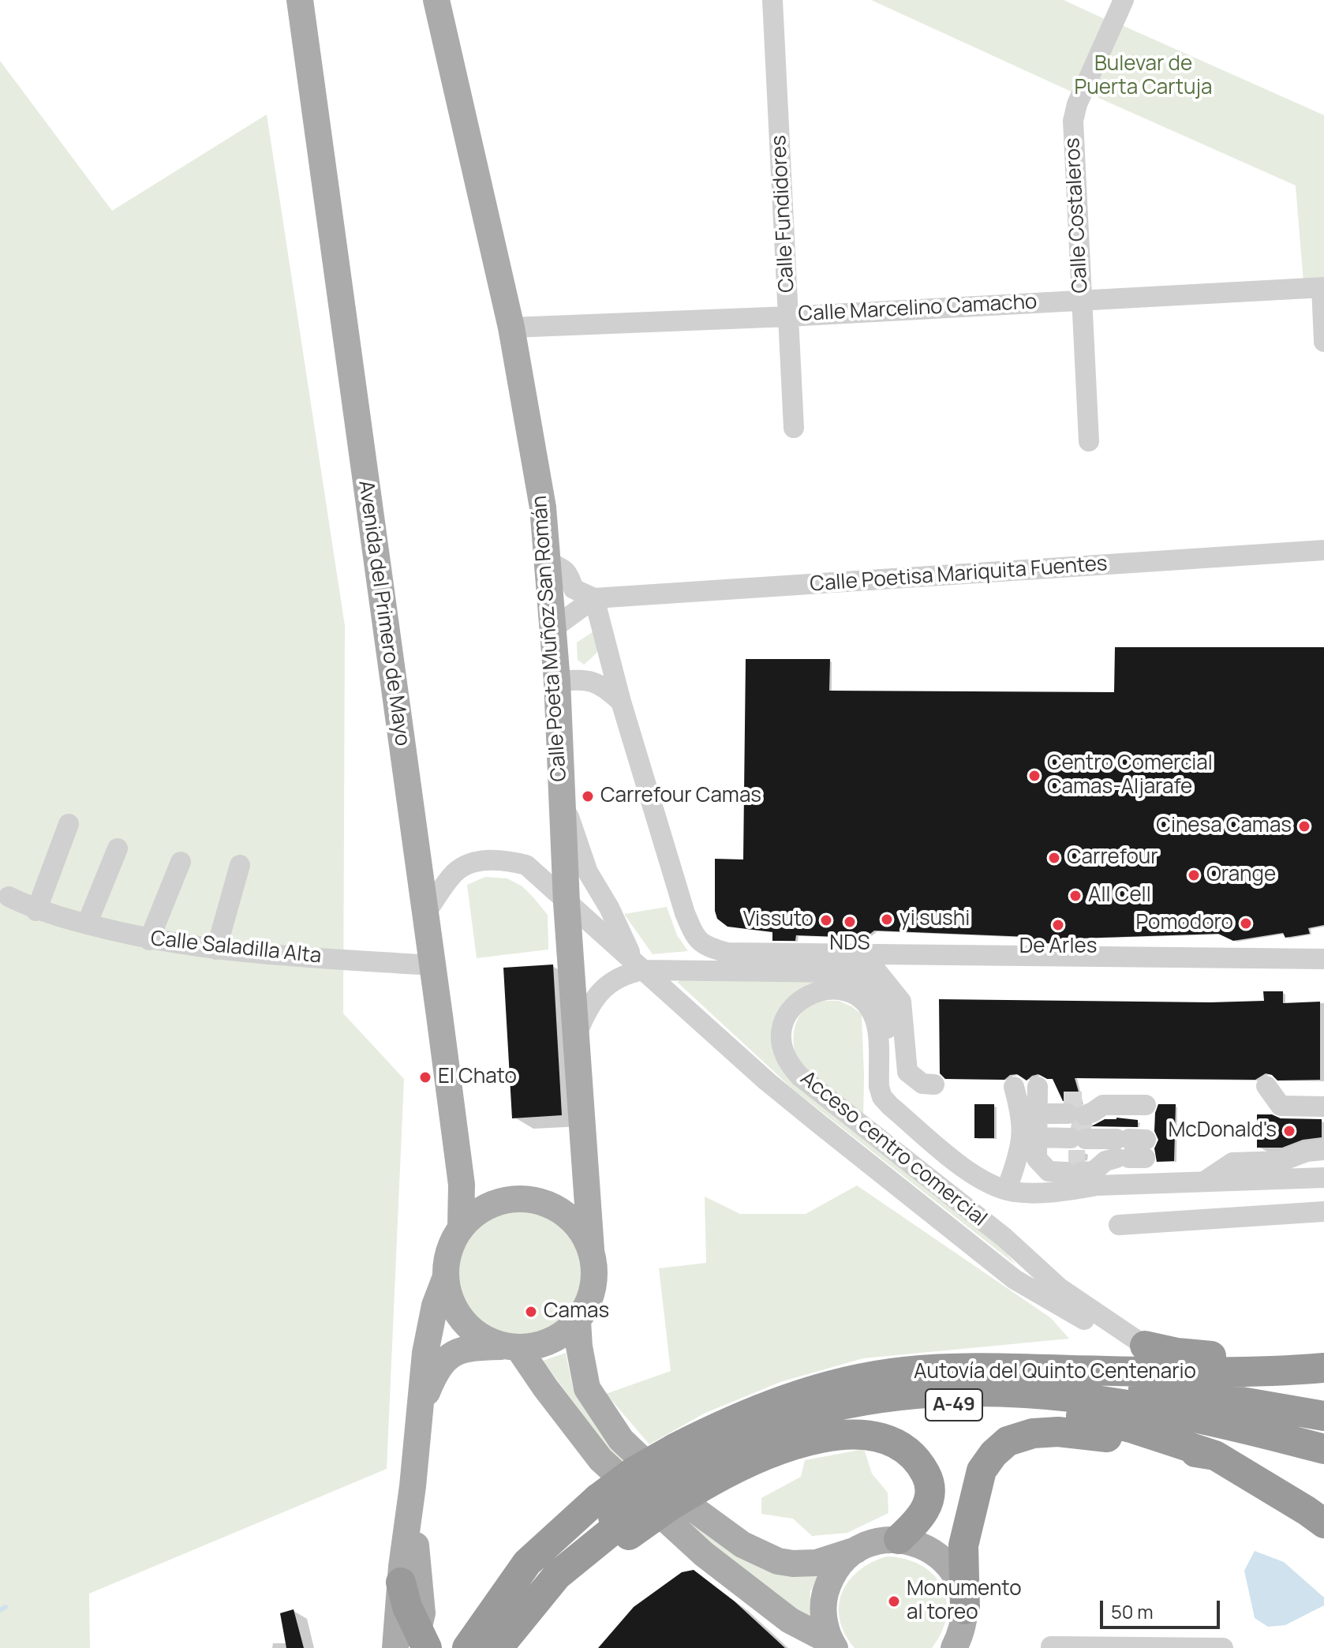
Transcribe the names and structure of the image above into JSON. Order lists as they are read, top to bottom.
{
  "streets": {
    "highway": ["Autovía del Quinto Centenario", "A-49"],
    "main road": ["Avenida del Primero de Mayo", "Calle Poeta Muñoz San Román"],
    "street": [
      "Calle Fundidores",
      "Calle Costaleros",
      "Calle Marcelino Camacho",
      "Calle Poetisa Mariquita Fuentes",
      "Calle Saladilla Alta",
      "Acceso centro comercial"
    ]
  },
  "crossings": [
    ["Calle Fundidores", "Calle Marcelino Camacho"],
    ["Calle Costaleros", "Calle Marcelino Camacho"],
    ["Calle Marcelino Camacho", "Calle Poeta Muñoz San Román"],
    ["Avenida del Primero de Mayo", "Calle Poeta Muñoz San Román"],
    ["Avenida del Primero de Mayo", "Calle Saladilla Alta"]
  ],
  "parks": ["Bulevar de Puerta Cartuja"],
  "places": [
    "Centro Comercial Camas-Aljarafe",
    "Carrefour Camas",
    "Cinesa Camas",
    "Carrefour",
    "Orange",
    "All Cell",
    "yi sushi",
    "Vissuto",
    "NDS",
    "Pomodoro",
    "De Arles",
    "El Chato",
    "McDonald's",
    "Camas",
    "Monumento al toreo"
  ],
  "scale_bar": "50 m"
}
